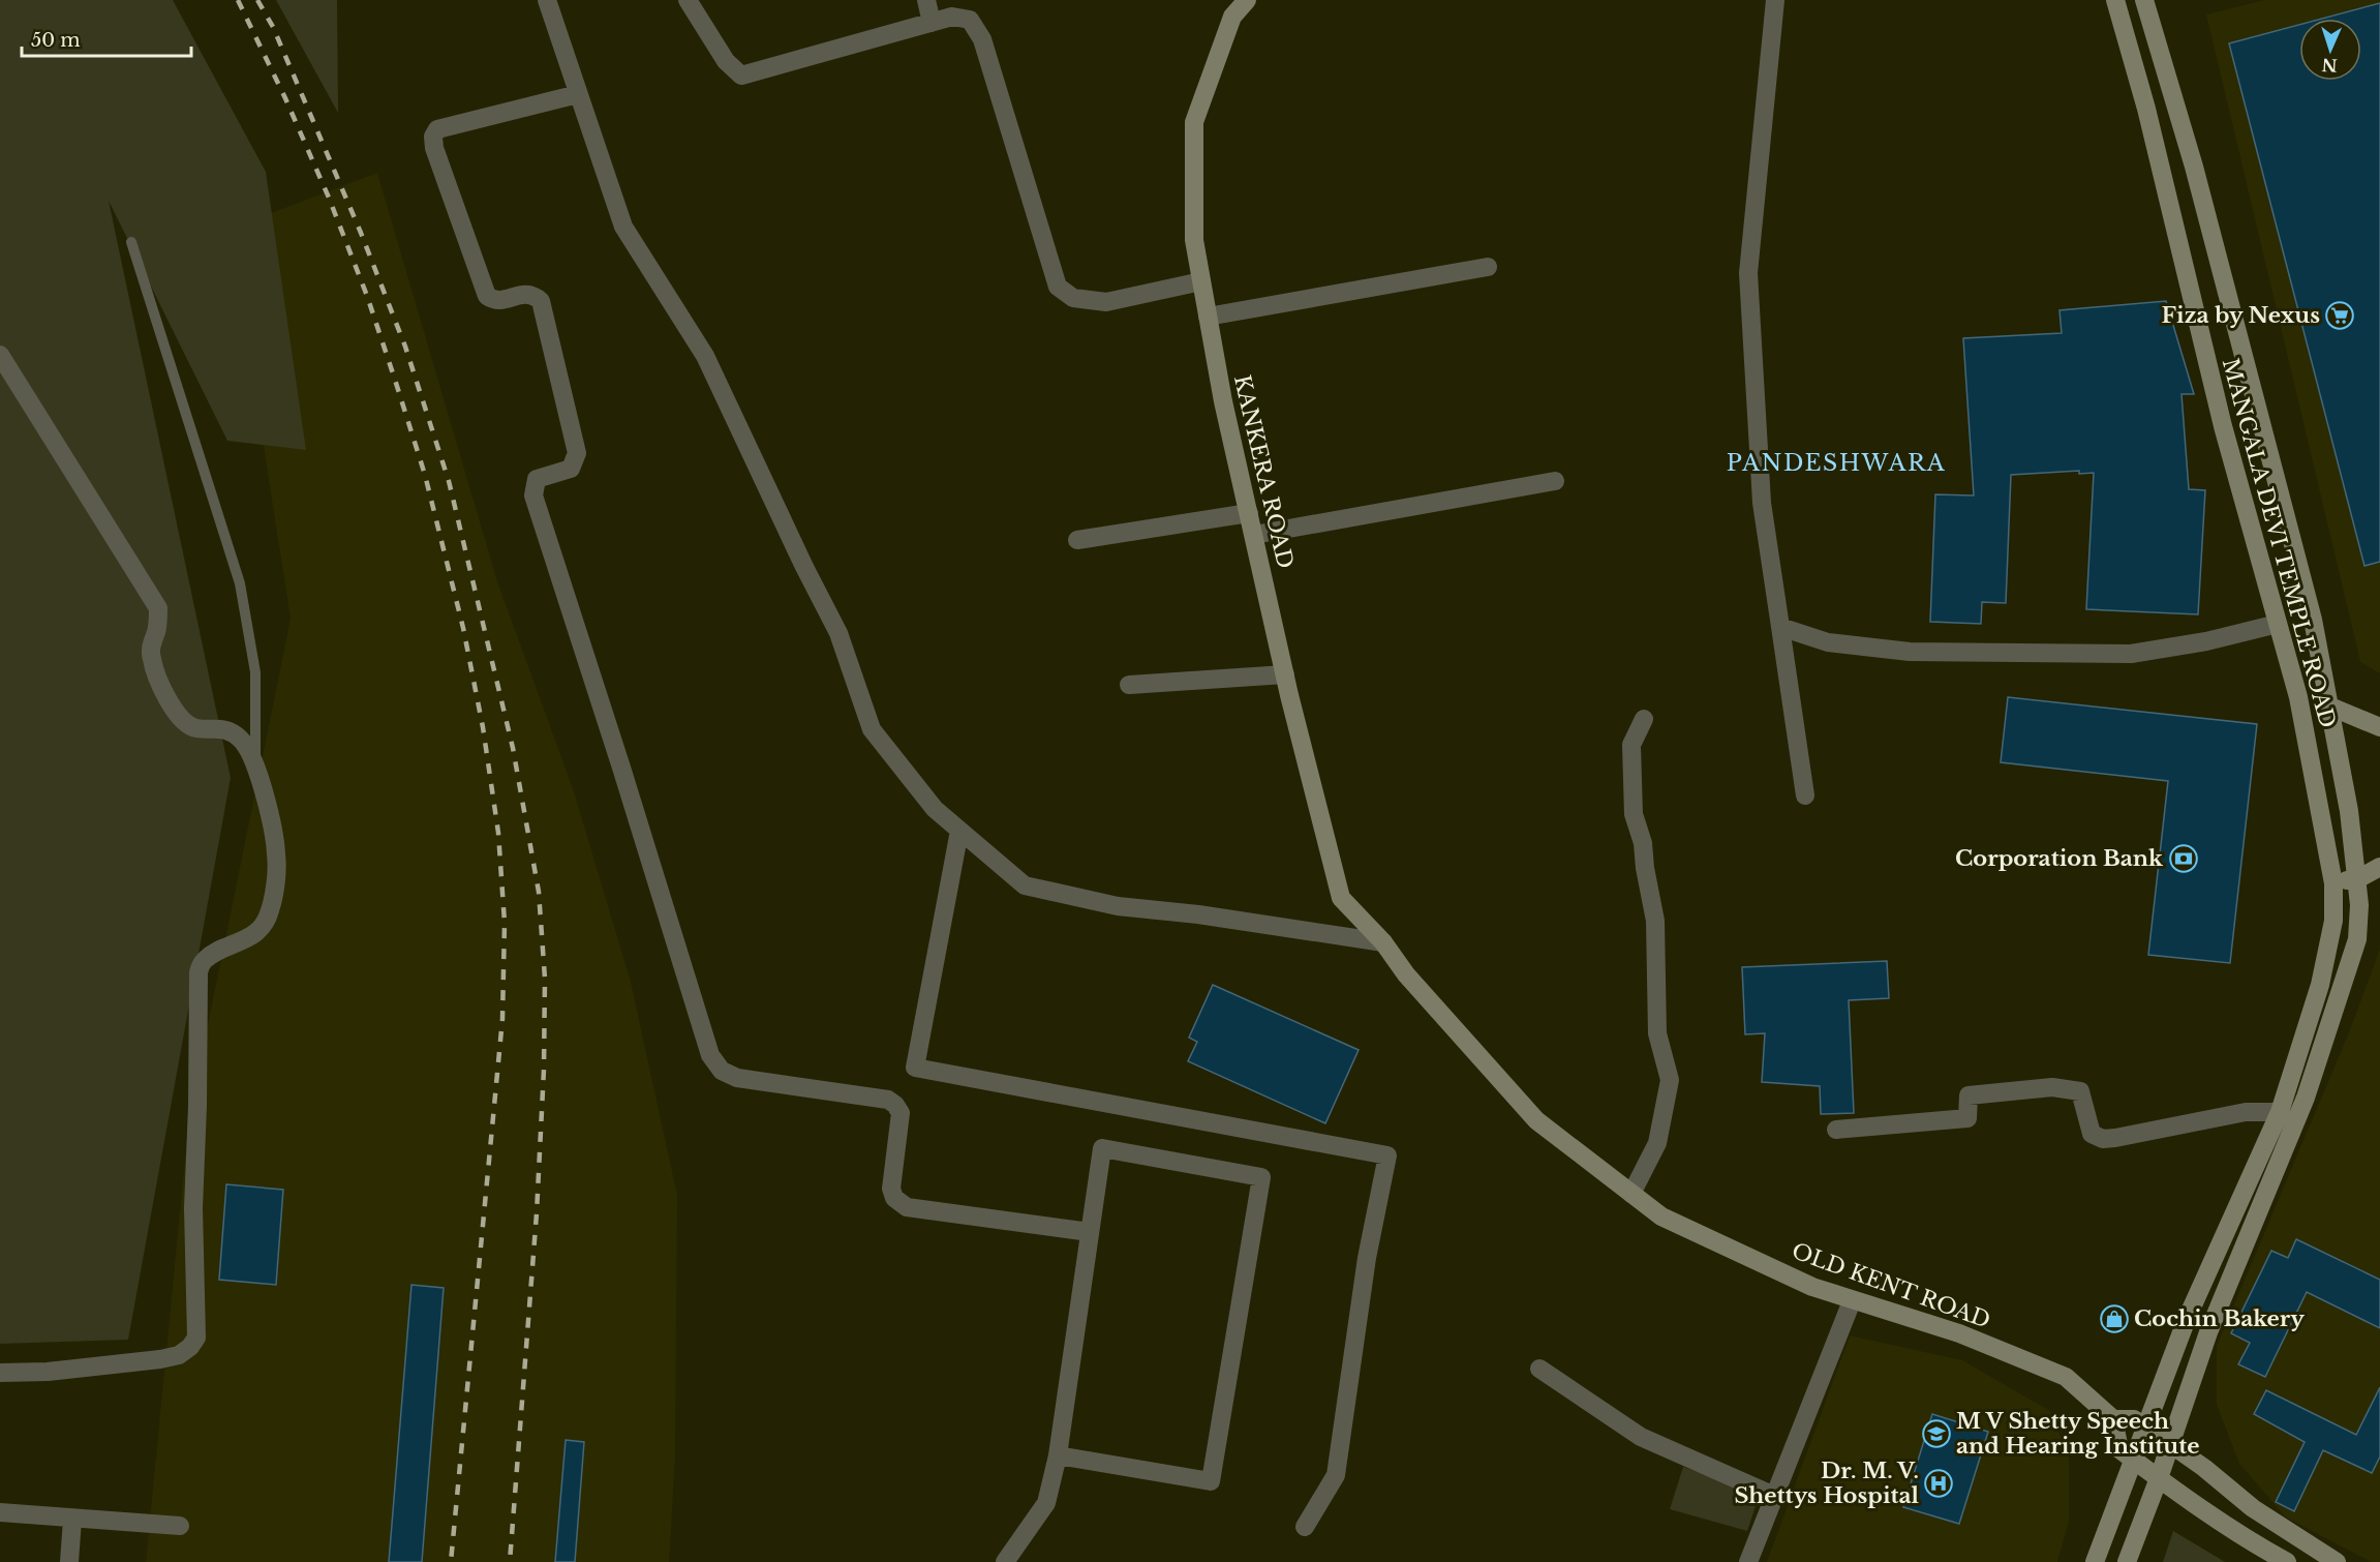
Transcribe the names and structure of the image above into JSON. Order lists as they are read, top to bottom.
{
  "streets": {
    "main road": ["KANKERA ROAD", "MANGALA DEVI TEMPLE ROAD", "OLD KENT ROAD"]
  },
  "crossings": [
    ["KANKERA ROAD", "OLD KENT ROAD"]
  ],
  "districts": ["PANDESHWARA"],
  "places": {
    "supermarket": ["Fiza by Nexus"],
    "bank": ["Corporation Bank"],
    "shop": ["Cochin Bakery"],
    "school or university": ["M V Shetty Speech and Hearing Institute"],
    "hospital": ["Dr. M. V. Shettys Hospital"]
  },
  "scale_bar": "50 m",
  "north": "bottom"
}
